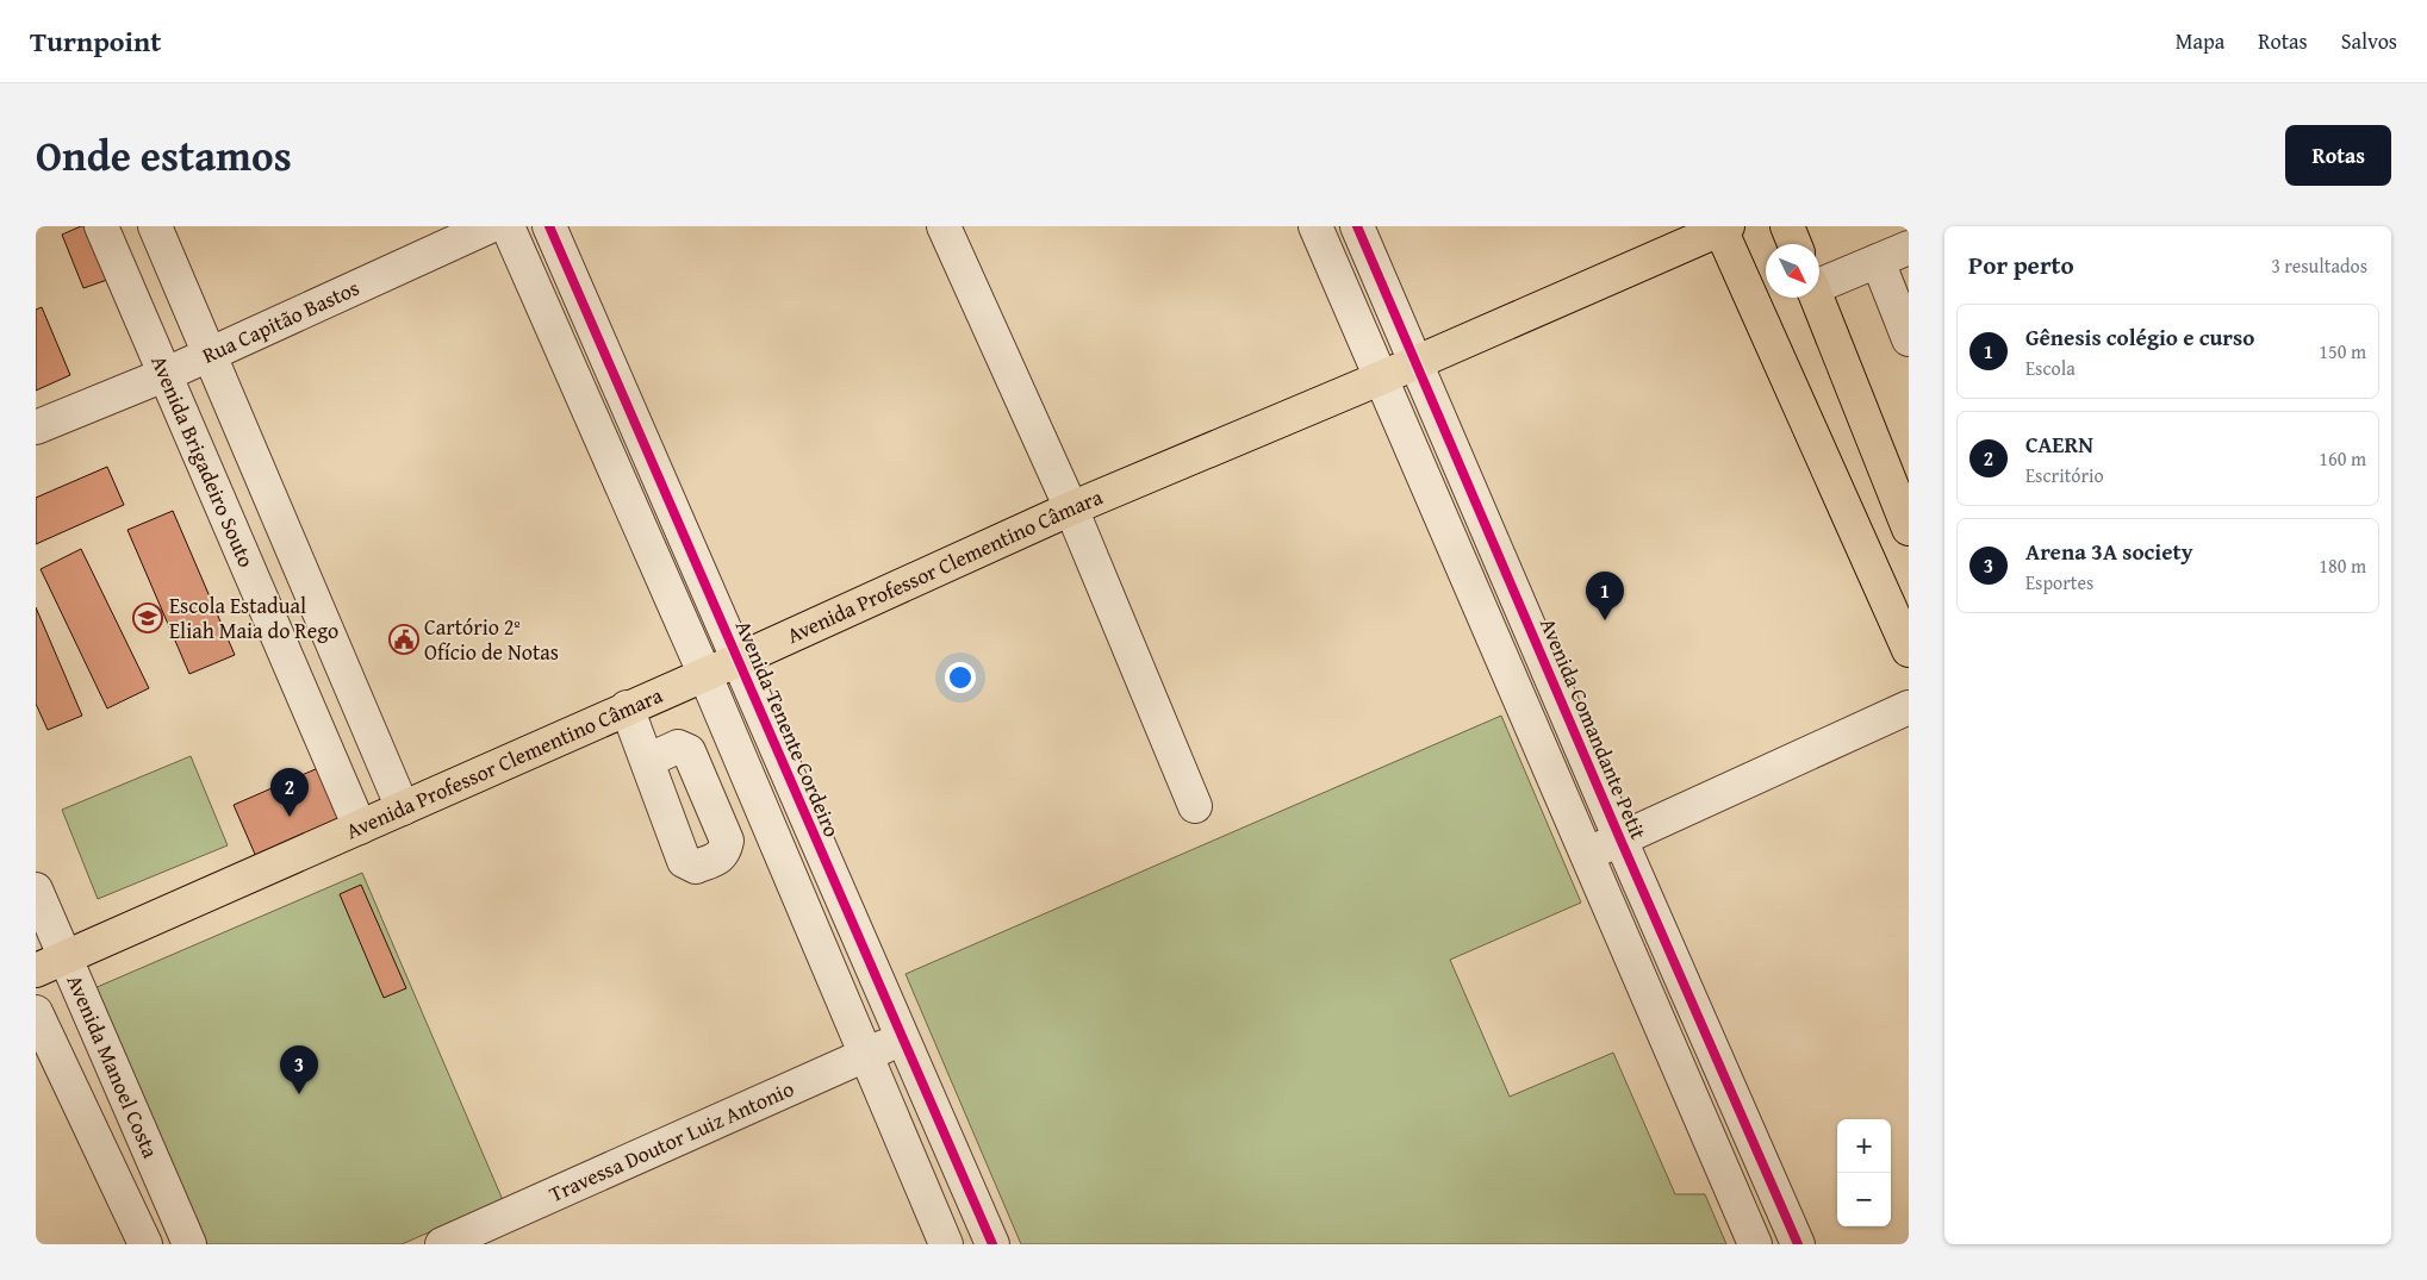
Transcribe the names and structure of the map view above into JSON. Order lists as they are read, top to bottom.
{
  "streets": {
    "main road": ["Avenida Professor Clementino Câmara"],
    "street": [
      "Rua Capitão Bastos",
      "Avenida Brigadeiro Souto",
      "Avenida Tenente Cordeiro",
      "Avenida Comandante Petit",
      "Avenida Manoel Costa",
      "Travessa Doutor Luiz Antonio"
    ]
  },
  "crossings": [
    ["Rua Capitão Bastos", "Avenida Brigadeiro Souto"],
    ["Avenida Brigadeiro Souto", "Avenida Professor Clementino Câmara"],
    ["Avenida Professor Clementino Câmara", "Avenida Tenente Cordeiro"],
    ["Avenida Professor Clementino Câmara", "Avenida Comandante Petit"],
    ["Avenida Professor Clementino Câmara", "Avenida Manoel Costa"],
    ["Avenida Tenente Cordeiro", "Travessa Doutor Luiz Antonio"]
  ],
  "places": {
    "school or university": ["Escola Estadual Eliah Maia do Rego"],
    "public building": ["Cartório 2º Ofício de Notas"]
  },
  "north": "bottom right",
  "page": {
    "header": "Turnpoint",
    "nav": ["Mapa", "Rotas", "Salvos"],
    "title": "Onde estamos",
    "buttons": "Rotas",
    "heading": ["Por perto", "3 resultados"],
    "list": [
      {
        "mark": "1",
        "name": "Gênesis colégio e curso",
        "note": "Escola",
        "value": "150 m"
      },
      {
        "mark": "2",
        "name": "CAERN",
        "note": "Escritório",
        "value": "160 m"
      },
      {
        "mark": "3",
        "name": "Arena 3A society",
        "note": "Esportes",
        "value": "180 m"
      }
    ],
    "pins": ["1", "2", "3"],
    "map_buttons": ["+", "−"]
  }
}
